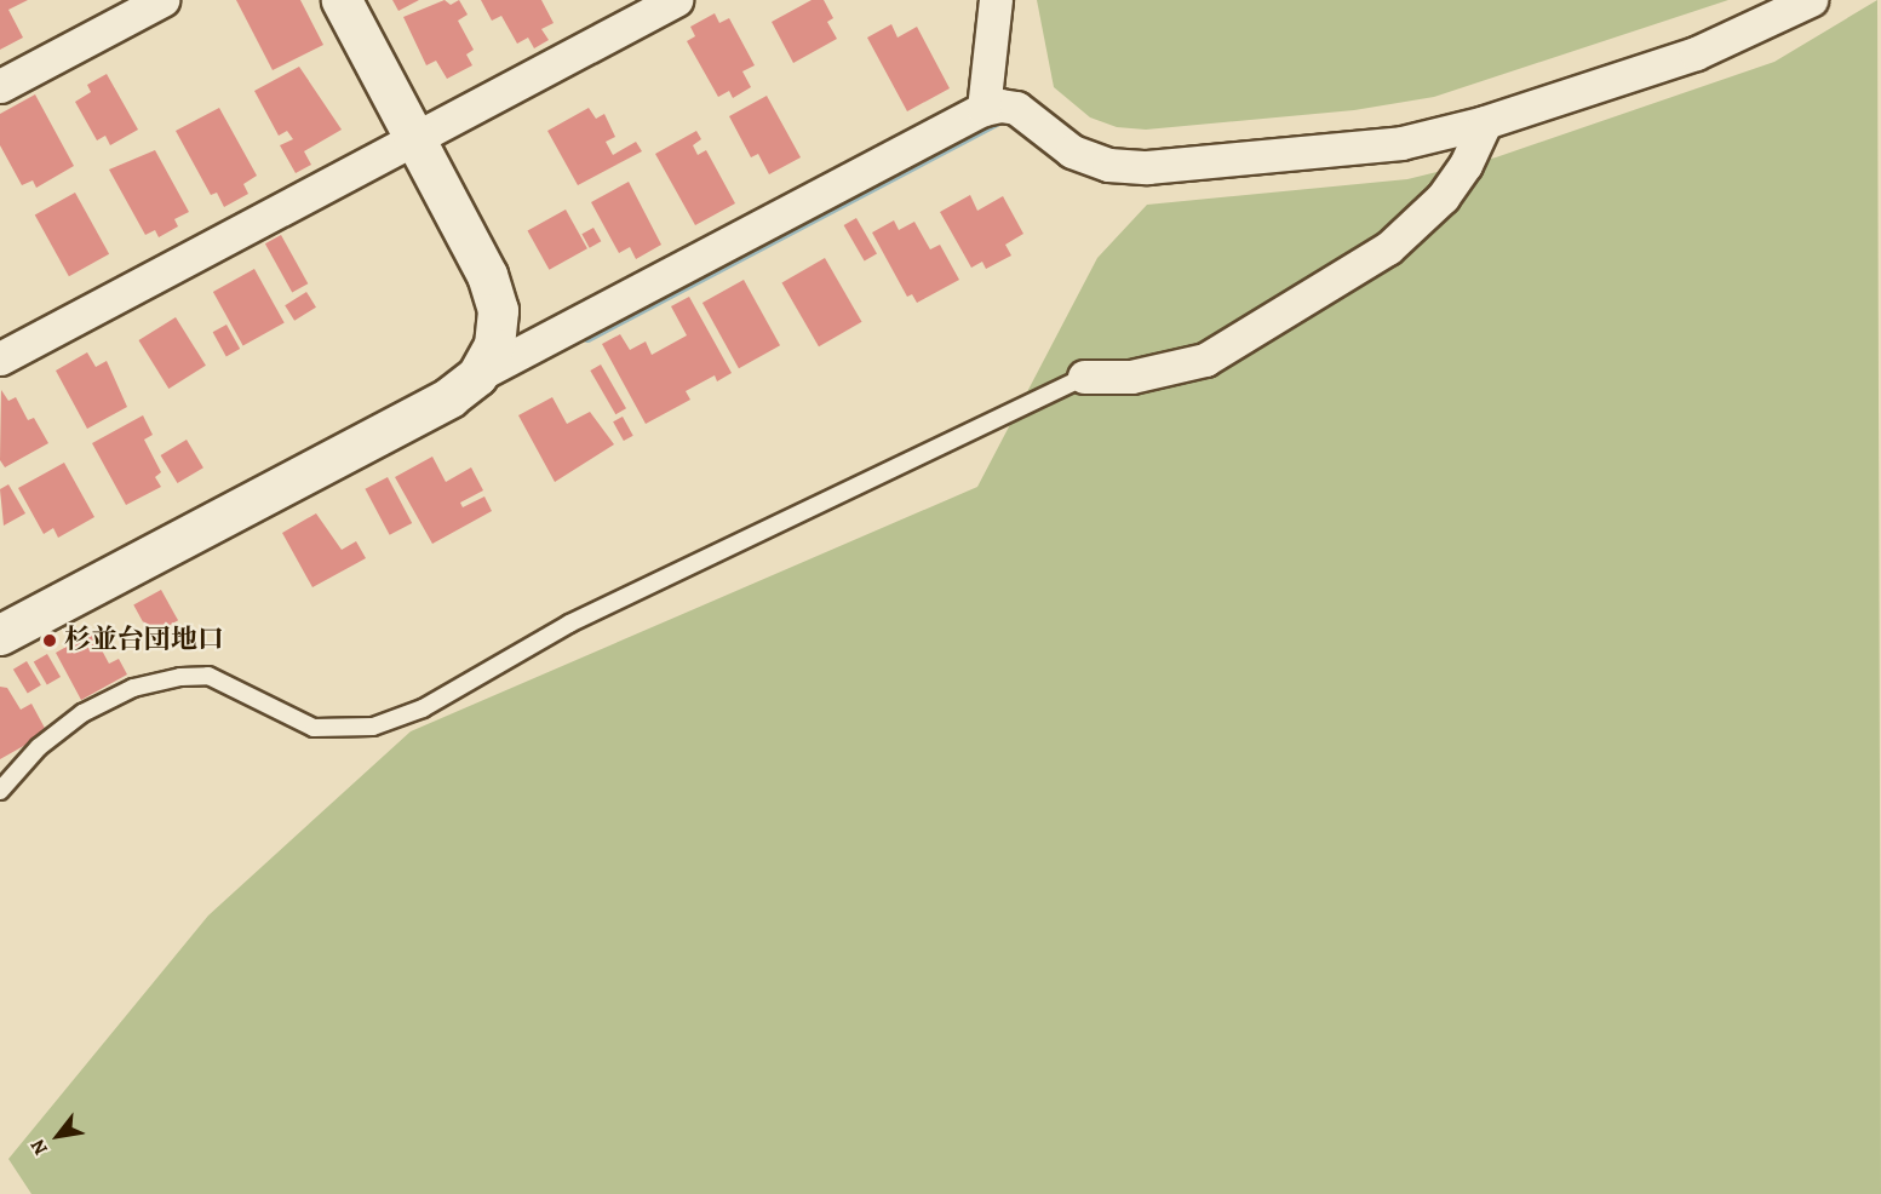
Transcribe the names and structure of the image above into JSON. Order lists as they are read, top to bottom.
{
  "places": ["杉並台団地口"],
  "north": "bottom left"
}
